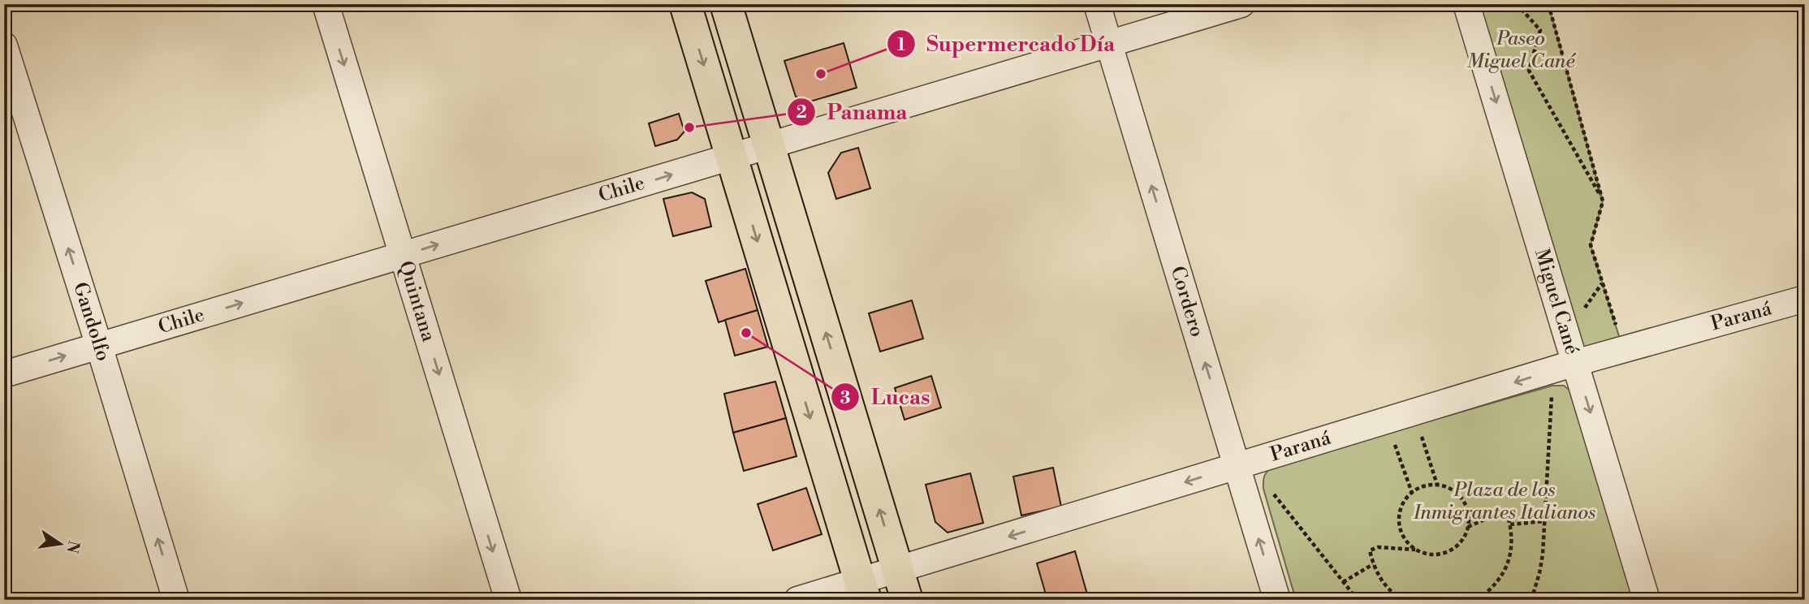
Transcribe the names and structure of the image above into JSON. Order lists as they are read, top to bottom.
{
  "streets": {
    "street": [
      "Chile",
      "Quintana",
      "Cordero",
      "Miguel Cané",
      "Paraná",
      "Gandolfo"
    ]
  },
  "crossings": [
    ["Chile", "Quintana"],
    ["Chile", "Cordero"],
    ["Chile", "Gandolfo"],
    ["Cordero", "Paraná"],
    ["Miguel Cané", "Paraná"]
  ],
  "one_way": [
    "Chile",
    "Quintana",
    "Cordero",
    "Miguel Cané",
    "Paraná",
    "Gandolfo"
  ],
  "parks": ["Paseo Miguel Cané", "Plaza de los Inmigrantes Italianos"],
  "places": ["Supermercado Día", "Panama", "Lucas"],
  "north": "right"
}
